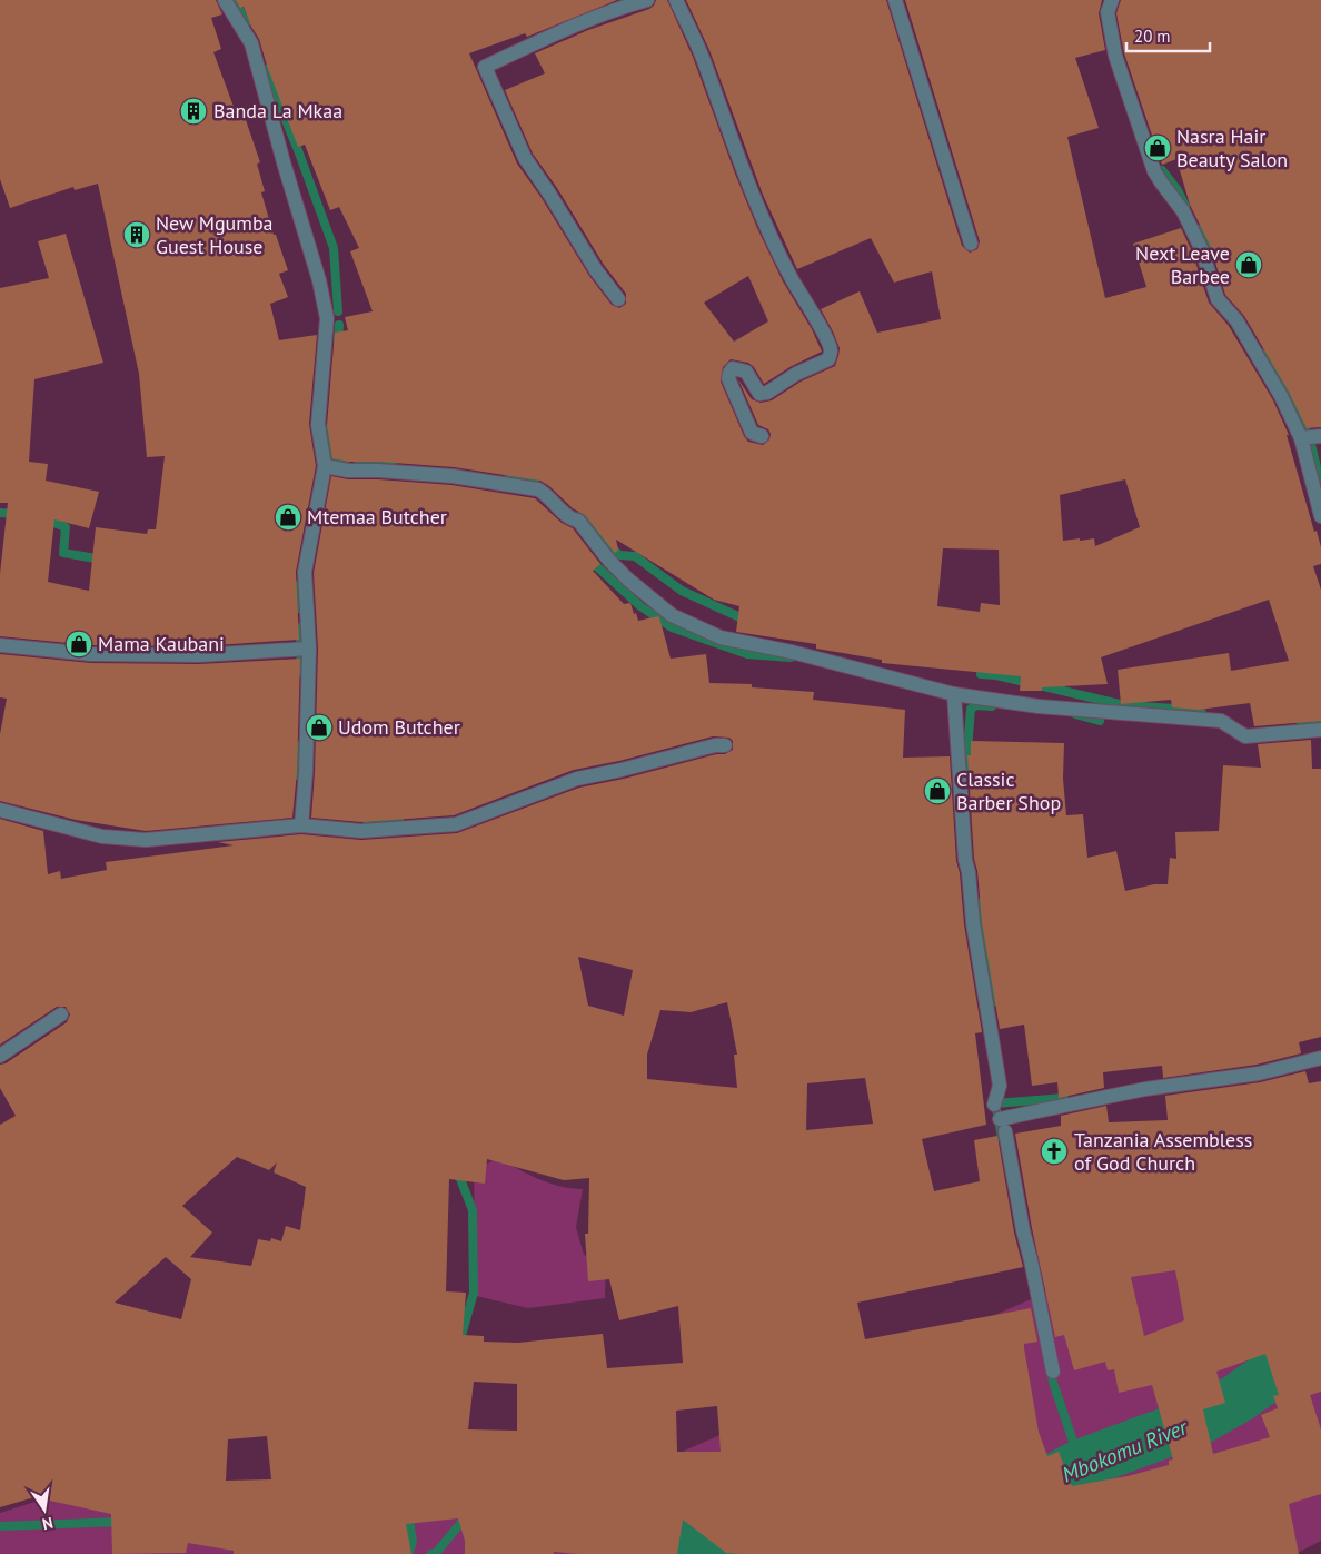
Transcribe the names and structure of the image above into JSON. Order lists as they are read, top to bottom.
{
  "water": ["Mbokomu River"],
  "places": {
    "building": ["Banda La Mkaa", "New Mgumba Guest House"],
    "shop": [
      "Nasra Hair Beauty Salon",
      "Next Leave Barbee",
      "Mtemaa Butcher",
      "Mama Kaubani",
      "Udom Butcher",
      "Classic Barber Shop"
    ],
    "church": ["Tanzania Assembless of God Church"]
  },
  "scale_bar": "20 m",
  "north": "bottom"
}
